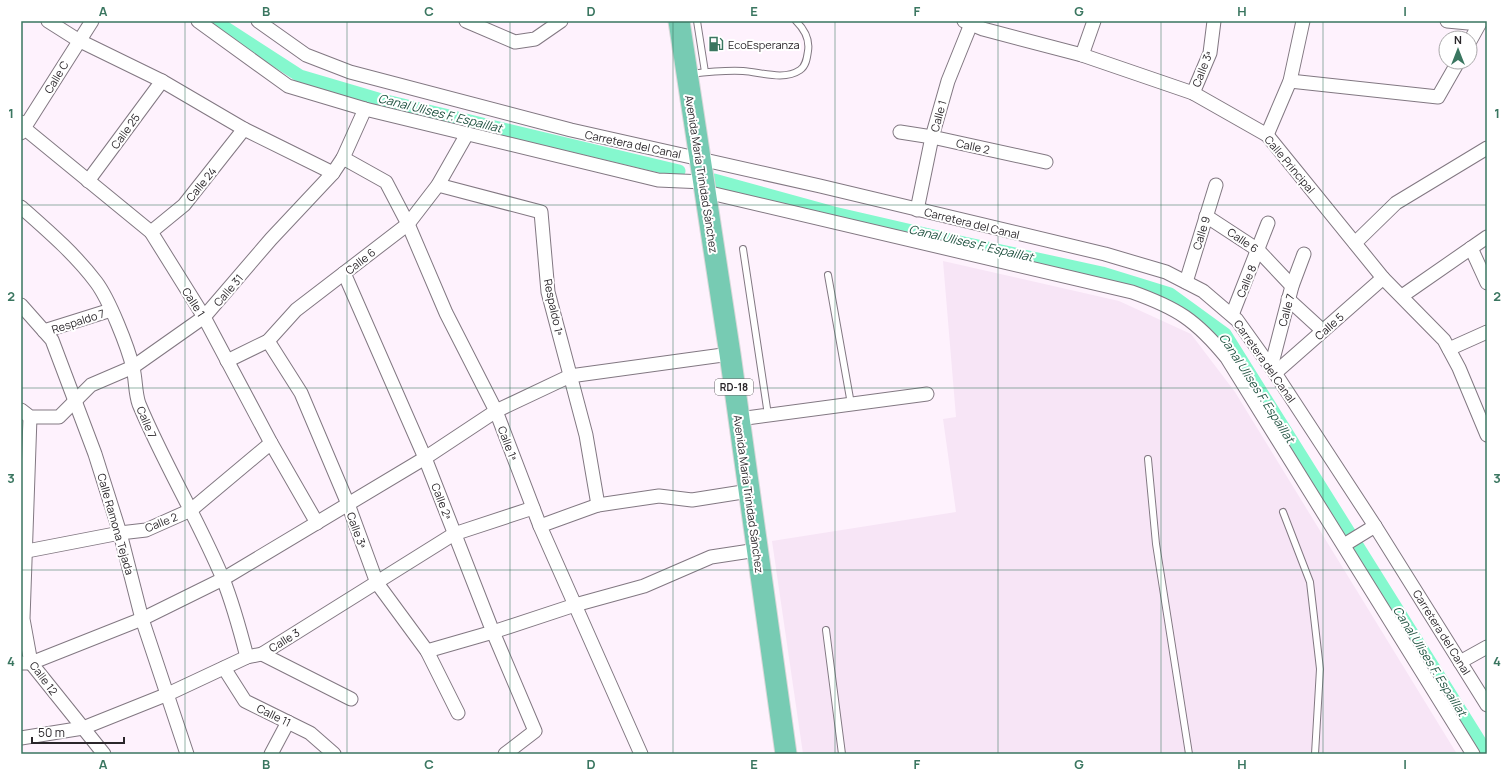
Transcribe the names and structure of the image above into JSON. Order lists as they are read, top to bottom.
{
  "streets": {
    "main road": ["Avenida María Trinidad Sánchez", "RD-18"],
    "street": [
      "Calle 3ª",
      "Calle C",
      "Calle 1",
      "Calle 25",
      "Carretera del Canal",
      "Calle 2",
      "Calle Principal",
      "Calle 24",
      "Calle 9",
      "Calle 6",
      "Calle 8",
      "Calle 31",
      "Respaldo 1ª",
      "Calle 7",
      "Respaldo 7",
      "Calle 5",
      "Calle 1ª",
      "Calle 2ª",
      "Calle Ramona Tejada",
      "Calle 3",
      "Calle 12",
      "Calle 11"
    ]
  },
  "crossings": [
    ["Calle 3ª", "Calle Principal"],
    ["Calle 3ª", "Calle 6"],
    ["Calle 3ª", "Calle 3"],
    ["Calle C", "Calle 1"],
    ["Calle 1", "Calle 25"],
    ["Calle 1", "Carretera del Canal"],
    ["Calle 1", "Calle 2"],
    ["Calle 1", "Calle Principal"],
    ["Calle 1", "Calle 24"],
    ["Calle 1", "Calle 6"],
    ["Calle 1", "Calle 31"],
    ["Carretera del Canal", "Avenida María Trinidad Sánchez"],
    ["Carretera del Canal", "Calle 9"],
    ["Carretera del Canal", "Calle 8"],
    ["Carretera del Canal", "Calle 7"],
    ["Carretera del Canal", "Calle 5"],
    ["Calle 2", "Calle 7"],
    ["Calle 2", "Calle Ramona Tejada"],
    ["Calle 2", "Calle 12"],
    ["Calle Principal", "Calle 5"],
    ["Calle 9", "Calle 6"],
    ["Calle 6", "Calle 8"],
    ["Calle 6", "Respaldo 1ª"],
    ["Calle 6", "Calle 7"],
    ["Calle 6", "Calle 5"],
    ["Calle 6", "Calle 1ª"],
    ["Calle 6", "Calle 2ª"],
    ["Calle 31", "Calle 7"],
    ["Calle 31", "Calle 1ª"],
    ["Calle 31", "Calle Ramona Tejada"],
    ["Calle 31", "Calle 12"],
    ["Calle 7", "Respaldo 7"],
    ["Calle 7", "Calle 5"],
    ["Calle 7", "Calle 3"],
    ["Respaldo 7", "Calle Ramona Tejada"],
    ["Calle 1ª", "Calle 3"],
    ["Calle 2ª", "Calle 3"],
    ["Calle Ramona Tejada", "Calle 3"],
    ["Calle 3", "Calle 12"],
    ["Calle 3", "Calle 11"]
  ],
  "water": ["Canal Ulises F. Espaillat"],
  "places": {
    "fuel station": ["EcoEsperanza"]
  },
  "scale_bar": "50 m",
  "north": "top",
  "grid": {
    "columns": [
      "A",
      "B",
      "C",
      "D",
      "E",
      "F",
      "G",
      "H",
      "I"
    ],
    "rows": [
      "1",
      "2",
      "3",
      "4"
    ]
  }
}
